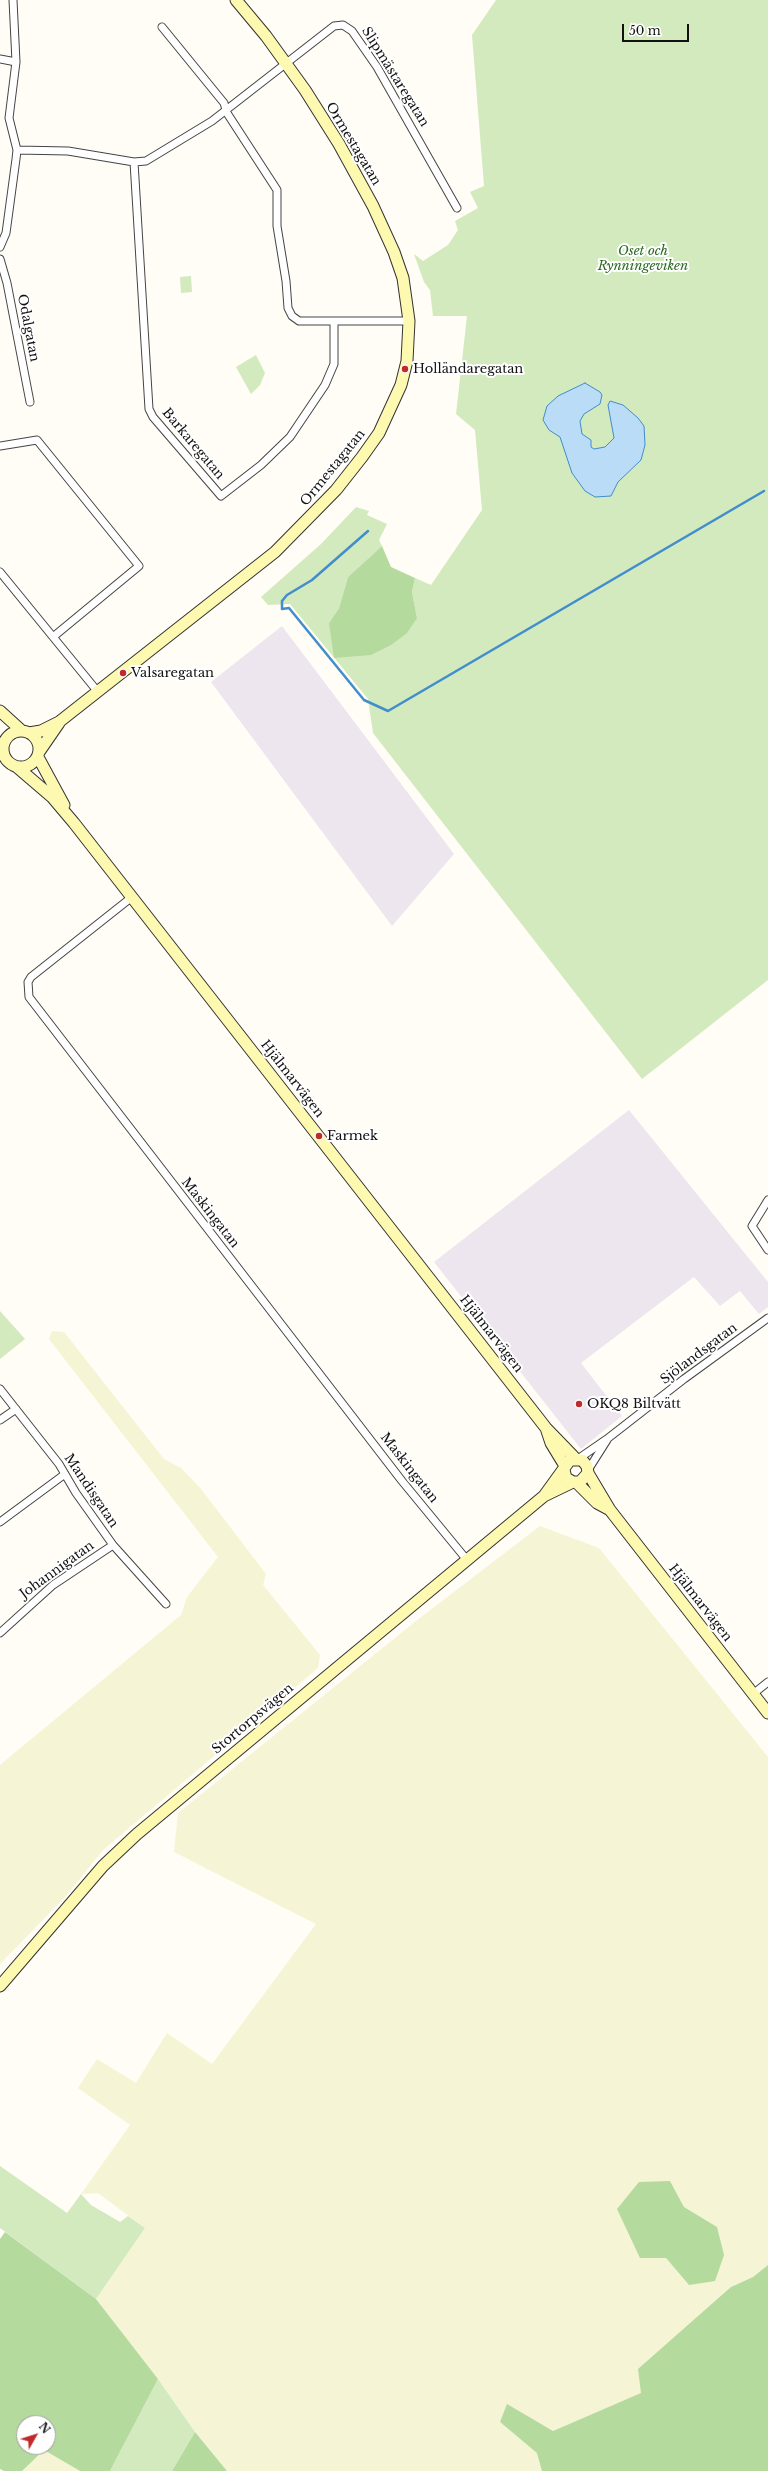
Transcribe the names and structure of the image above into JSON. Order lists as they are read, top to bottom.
{
  "streets": {
    "street": [
      "Slipmästaregatan",
      "Ormestagatan",
      "Odalgatan",
      "Barkaregatan",
      "Hjälmarvägen",
      "Maskingatan",
      "Sjölandsgatan",
      "Mandisgatan",
      "Johannigatan",
      "Stortorpsvägen"
    ]
  },
  "crossings": [
    ["Slipmästaregatan", "Ormestagatan"],
    ["Slipmästaregatan", "Barkaregatan"],
    ["Ormestagatan", "Hjälmarvägen"],
    ["Hjälmarvägen", "Maskingatan"],
    ["Hjälmarvägen", "Sjölandsgatan"],
    ["Hjälmarvägen", "Stortorpsvägen"],
    ["Maskingatan", "Stortorpsvägen"],
    ["Sjölandsgatan", "Stortorpsvägen"],
    ["Mandisgatan", "Johannigatan"]
  ],
  "parks": ["Oset och Rynningeviken"],
  "places": [
    "Holländaregatan",
    "Valsaregatan",
    "Farmek",
    "OKQ8 Biltvätt"
  ],
  "scale_bar": "50 m",
  "north": "top right"
}
